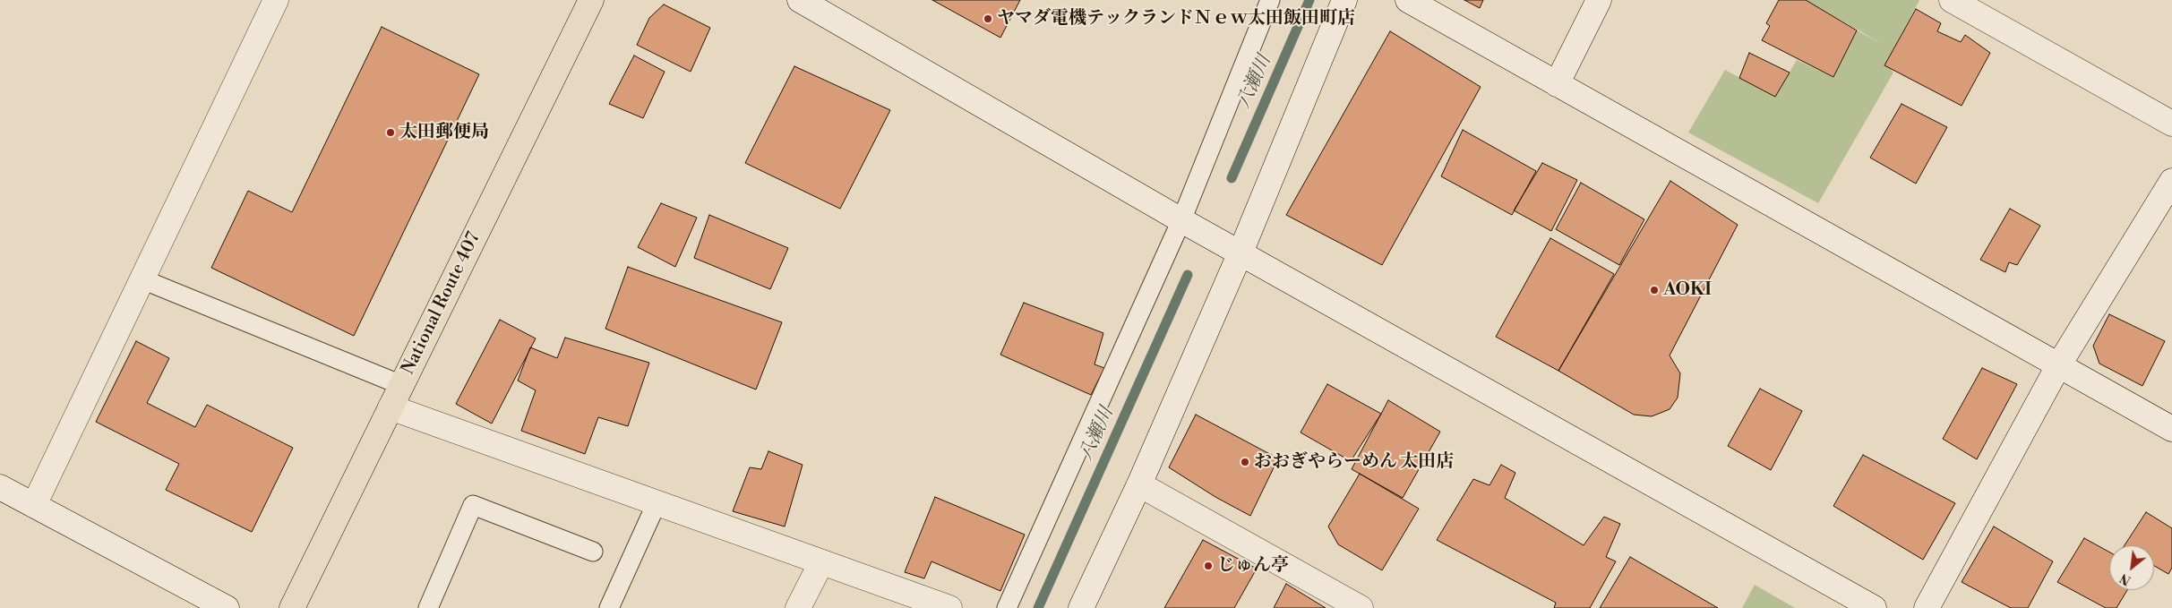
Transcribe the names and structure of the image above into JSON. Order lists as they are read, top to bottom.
{
  "streets": {
    "highway": ["National Route 407"]
  },
  "water": ["八瀬川"],
  "places": [
    "ヤマダ電機テックランドＮｅｗ太田飯田町店",
    "太田郵便局",
    "AOKI",
    "おおぎやらーめん 太田店",
    "じゅん亭"
  ],
  "north": "bottom left"
}
